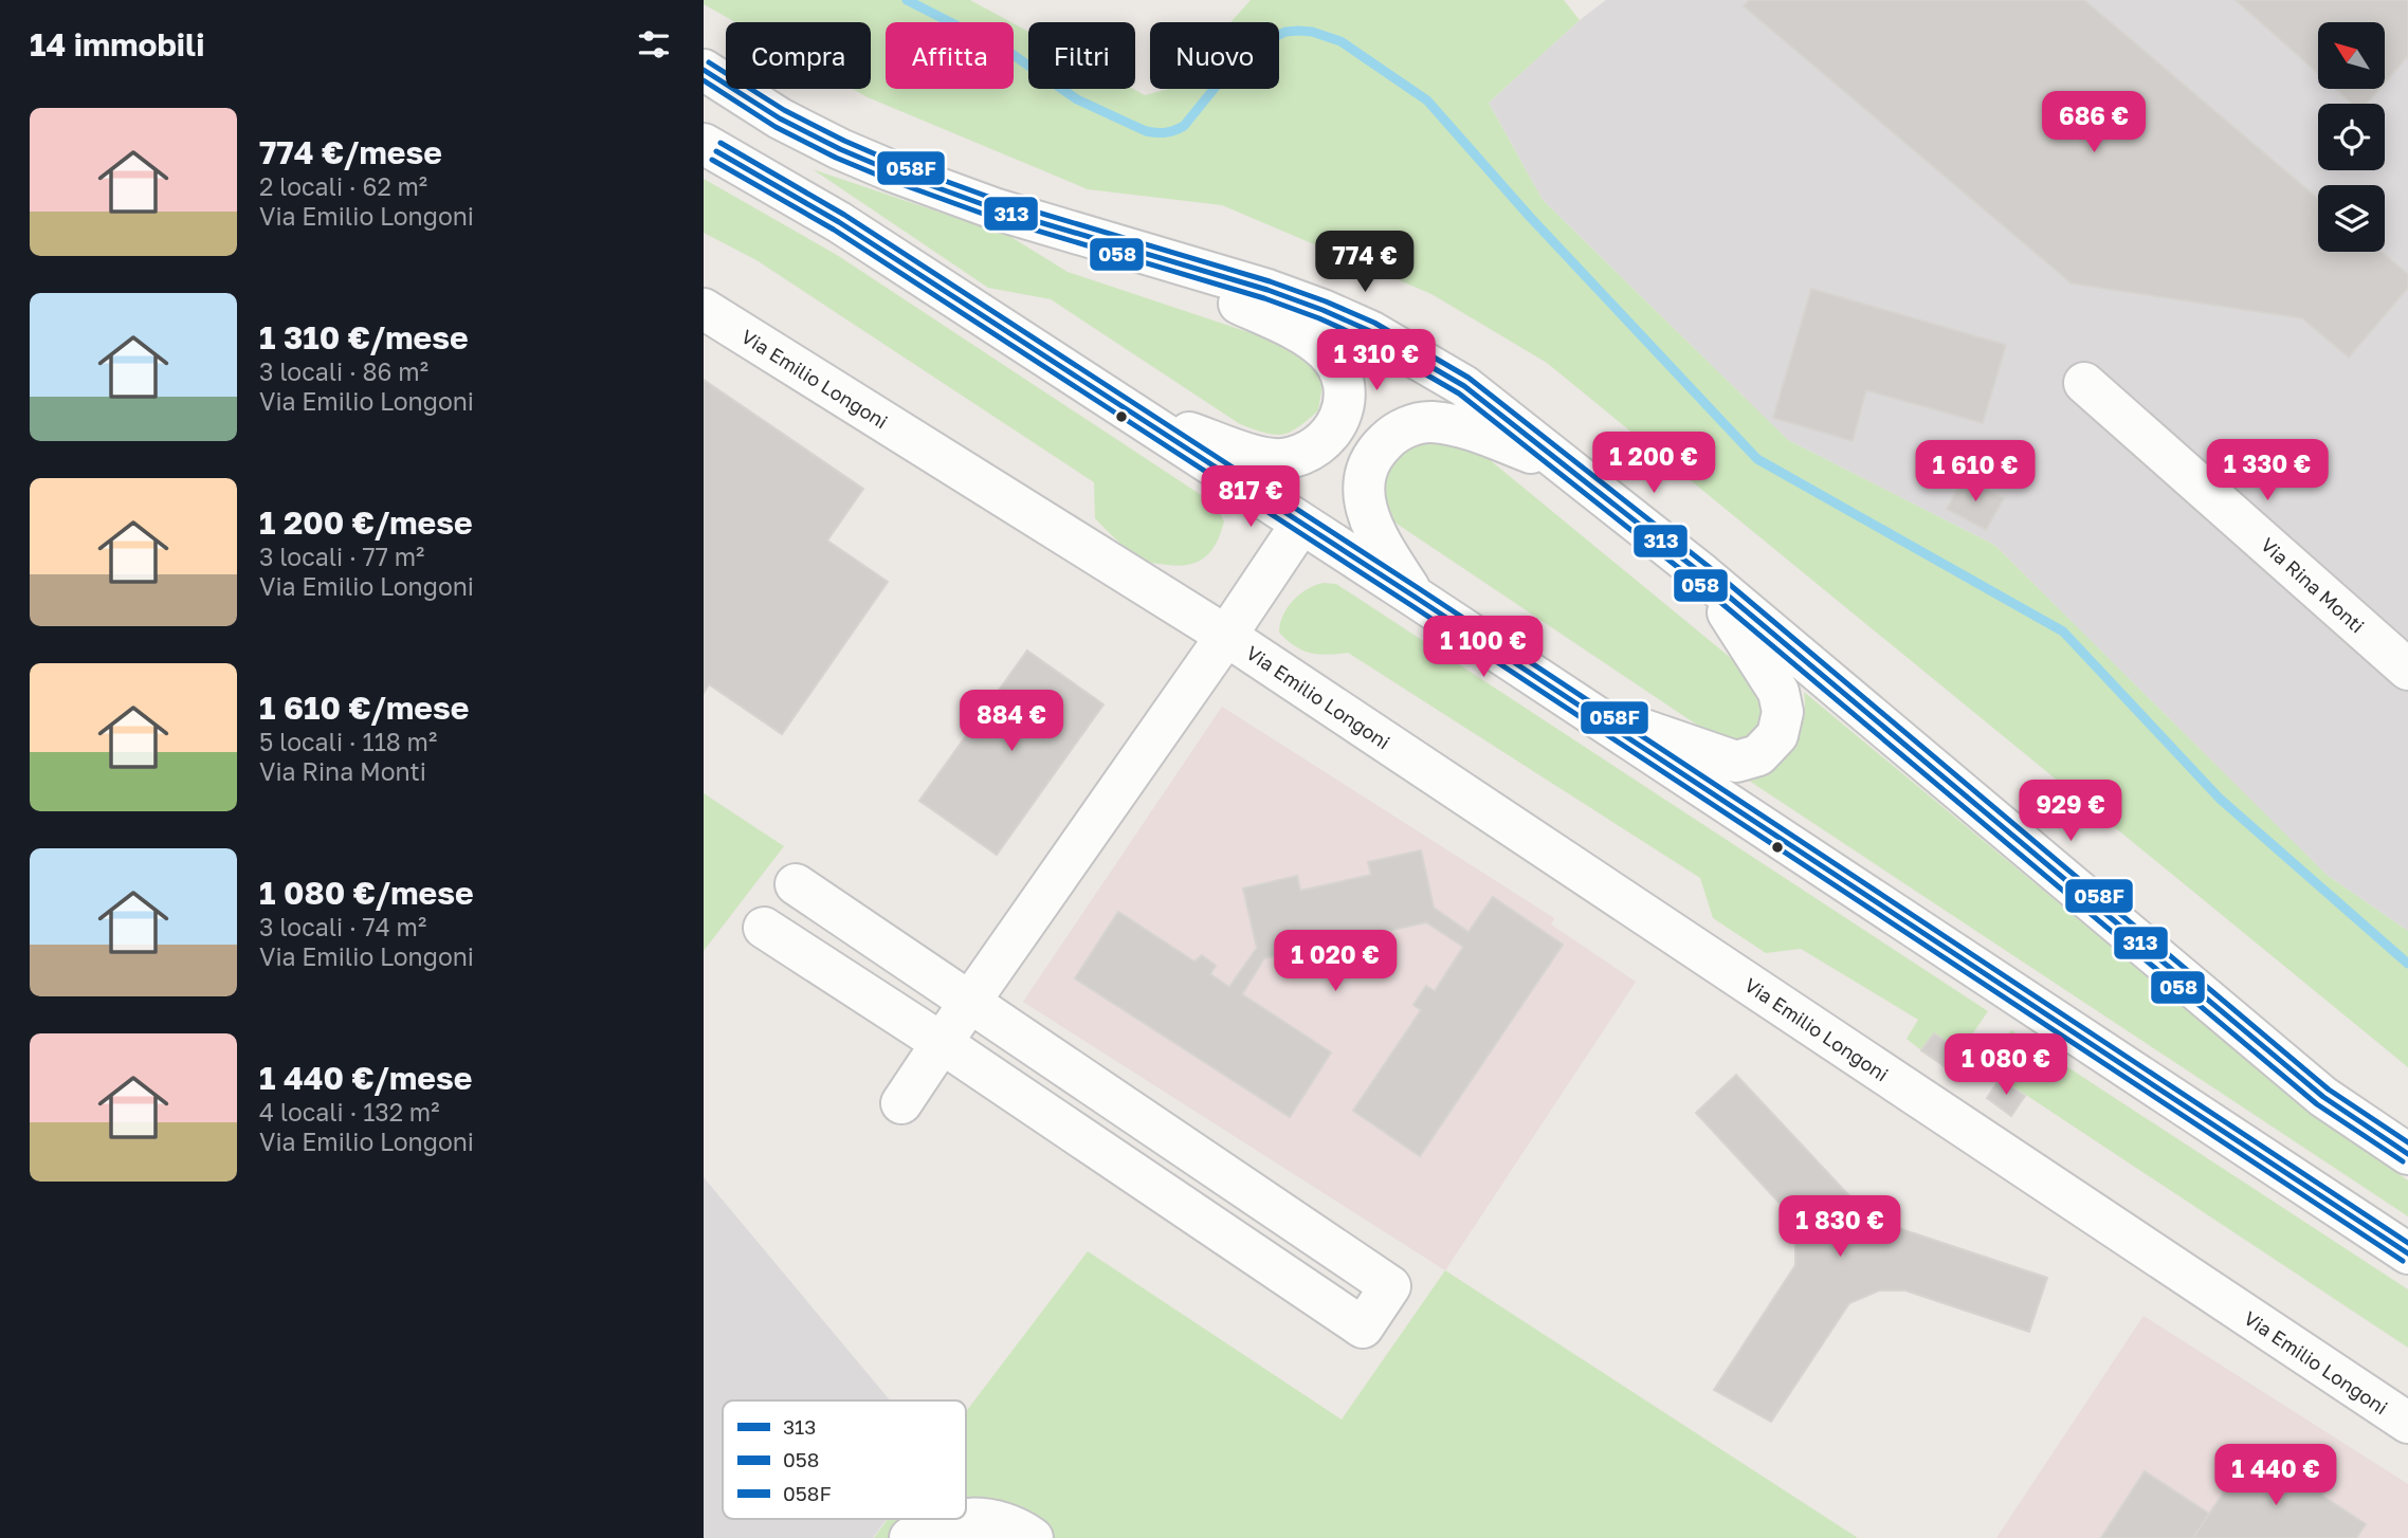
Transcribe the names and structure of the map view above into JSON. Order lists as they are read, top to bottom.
{
  "streets": {
    "street": ["Via Emilio Longoni", "Via Rina Monti"]
  },
  "lines": ["transit line 058F", "transit line 313", "transit line 058"],
  "legend": ["313", "058", "058F"],
  "north": "top left",
  "page": {
    "heading": "14 immobili",
    "chip": [
      "Compra",
      "Affitta",
      "Filtri",
      "Nuovo"
    ],
    "list": [
      {
        "name": "774 €/mese",
        "note": "2 locali · 62 m² · Via Emilio Longoni"
      },
      {
        "name": "1 310 €/mese",
        "note": "3 locali · 86 m² · Via Emilio Longoni"
      },
      {
        "name": "1 200 €/mese",
        "note": "3 locali · 77 m² · Via Emilio Longoni"
      },
      {
        "name": "1 610 €/mese",
        "note": "5 locali · 118 m² · Via Rina Monti"
      },
      {
        "name": "1 080 €/mese",
        "note": "3 locali · 74 m² · Via Emilio Longoni"
      },
      {
        "name": "1 440 €/mese",
        "note": "4 locali · 132 m² · Via Emilio Longoni"
      }
    ],
    "price": [
      "686 €",
      "774 €",
      "1 310 €",
      "1 200 €",
      "1 330 €",
      "1 610 €",
      "817 €",
      "1 100 €",
      "884 €",
      "929 €",
      "1 020 €",
      "1 080 €",
      "1 830 €",
      "1 440 €"
    ]
  }
}
